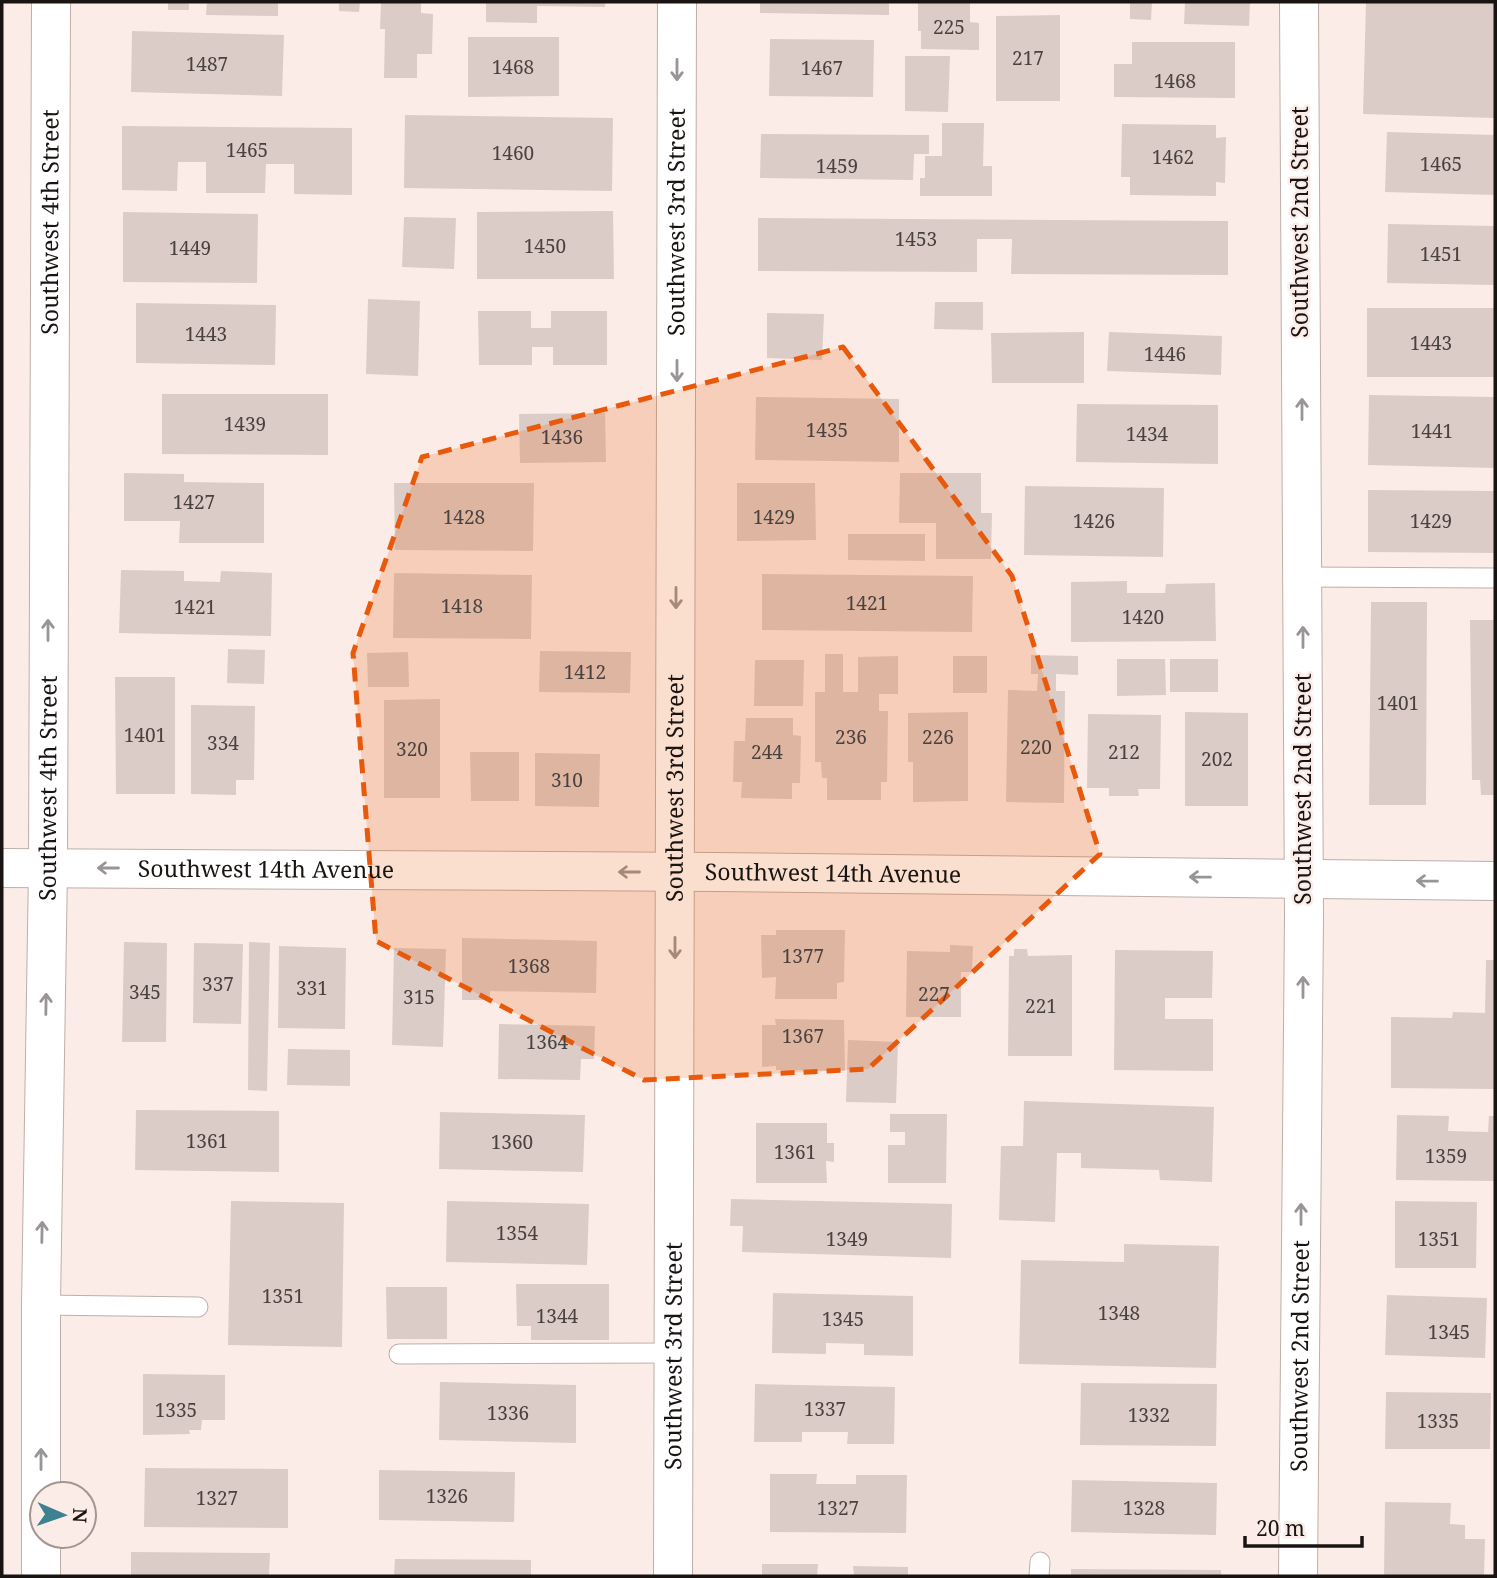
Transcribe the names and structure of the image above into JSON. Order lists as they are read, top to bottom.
{
  "streets": {
    "street": [
      "Southwest 4th Street",
      "Southwest 3rd Street",
      "Southwest 2nd Street",
      "Southwest 14th Avenue"
    ]
  },
  "crossings": [
    ["Southwest 4th Street", "Southwest 14th Avenue"],
    ["Southwest 3rd Street", "Southwest 14th Avenue"],
    ["Southwest 2nd Street", "Southwest 14th Avenue"]
  ],
  "one_way": [
    "Southwest 4th Street",
    "Southwest 3rd Street",
    "Southwest 2nd Street",
    "Southwest 14th Avenue"
  ],
  "house_numbers": [
    "225",
    "217",
    "1487",
    "1468",
    "1467",
    "1468",
    "1465",
    "1460",
    "1462",
    "1465",
    "1459",
    "1453",
    "1450",
    "1449",
    "1451",
    "1443",
    "1443",
    "1446",
    "1439",
    "1435",
    "1441",
    "1434",
    "1436",
    "1427",
    "1428",
    "1429",
    "1426",
    "1429",
    "1421",
    "1418",
    "1421",
    "1420",
    "1412",
    "1401",
    "1401",
    "236",
    "226",
    "334",
    "220",
    "320",
    "244",
    "212",
    "202",
    "310",
    "1377",
    "1368",
    "337",
    "331",
    "345",
    "227",
    "315",
    "221",
    "1367",
    "1364",
    "1361",
    "1360",
    "1361",
    "1359",
    "1354",
    "1349",
    "1351",
    "1351",
    "1348",
    "1344",
    "1345",
    "1345",
    "1337",
    "1335",
    "1336",
    "1332",
    "1335",
    "1326",
    "1327",
    "1327",
    "1328"
  ],
  "scale_bar": "20 m",
  "north": "right"
}
